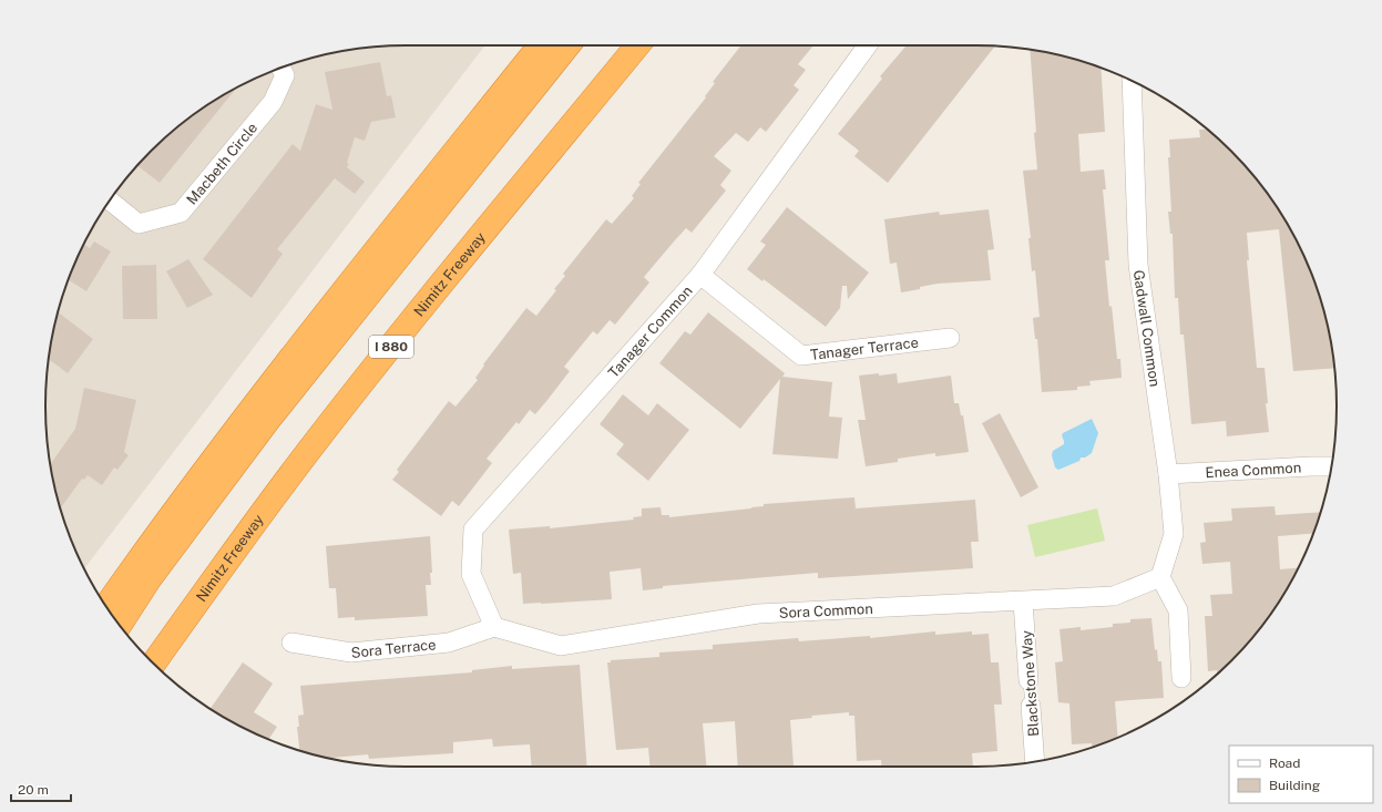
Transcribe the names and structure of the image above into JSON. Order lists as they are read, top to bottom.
{
  "streets": {
    "highway": ["Nimitz Freeway", "I 880"],
    "street": [
      "Macbeth Circle",
      "Gadwall Common",
      "Tanager Common",
      "Tanager Terrace",
      "Enea Common",
      "Sora Common",
      "Sora Terrace",
      "Blackstone Way"
    ]
  },
  "crossings": [
    ["Gadwall Common", "Enea Common"],
    ["Gadwall Common", "Sora Common"],
    ["Tanager Common", "Tanager Terrace"],
    ["Tanager Common", "Sora Common"],
    ["Tanager Common", "Sora Terrace"],
    ["Sora Common", "Sora Terrace"],
    ["Sora Common", "Blackstone Way"]
  ],
  "legend": ["Road", "Building"],
  "scale_bar": "20 m"
}
